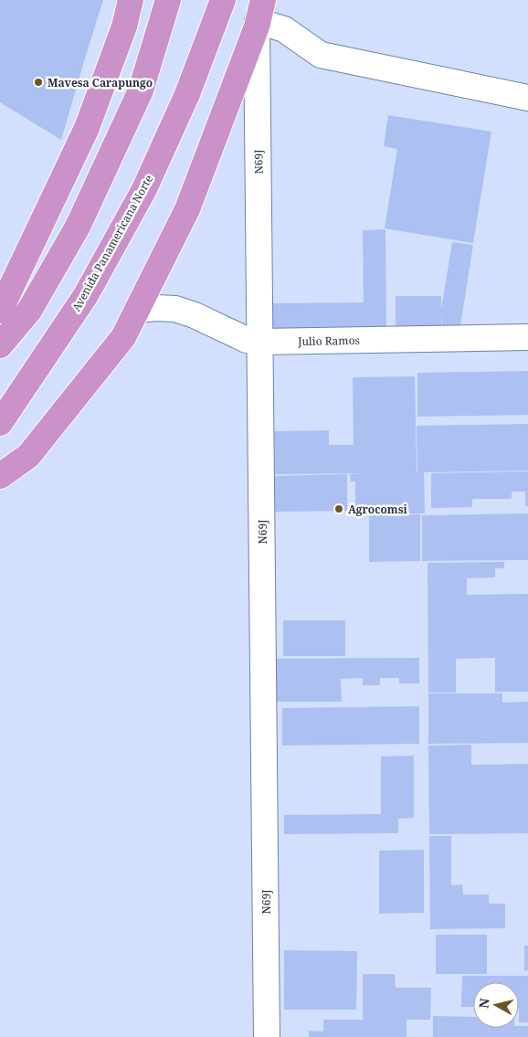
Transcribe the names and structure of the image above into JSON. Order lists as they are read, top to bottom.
{
  "streets": {
    "highway": ["Avenida Panamericana Norte"],
    "street": ["N69J", "Julio Ramos"]
  },
  "crossings": [
    ["N69J", "Julio Ramos"]
  ],
  "places": ["Mavesa Carapungo", "Agrocomsi"],
  "north": "left"
}
